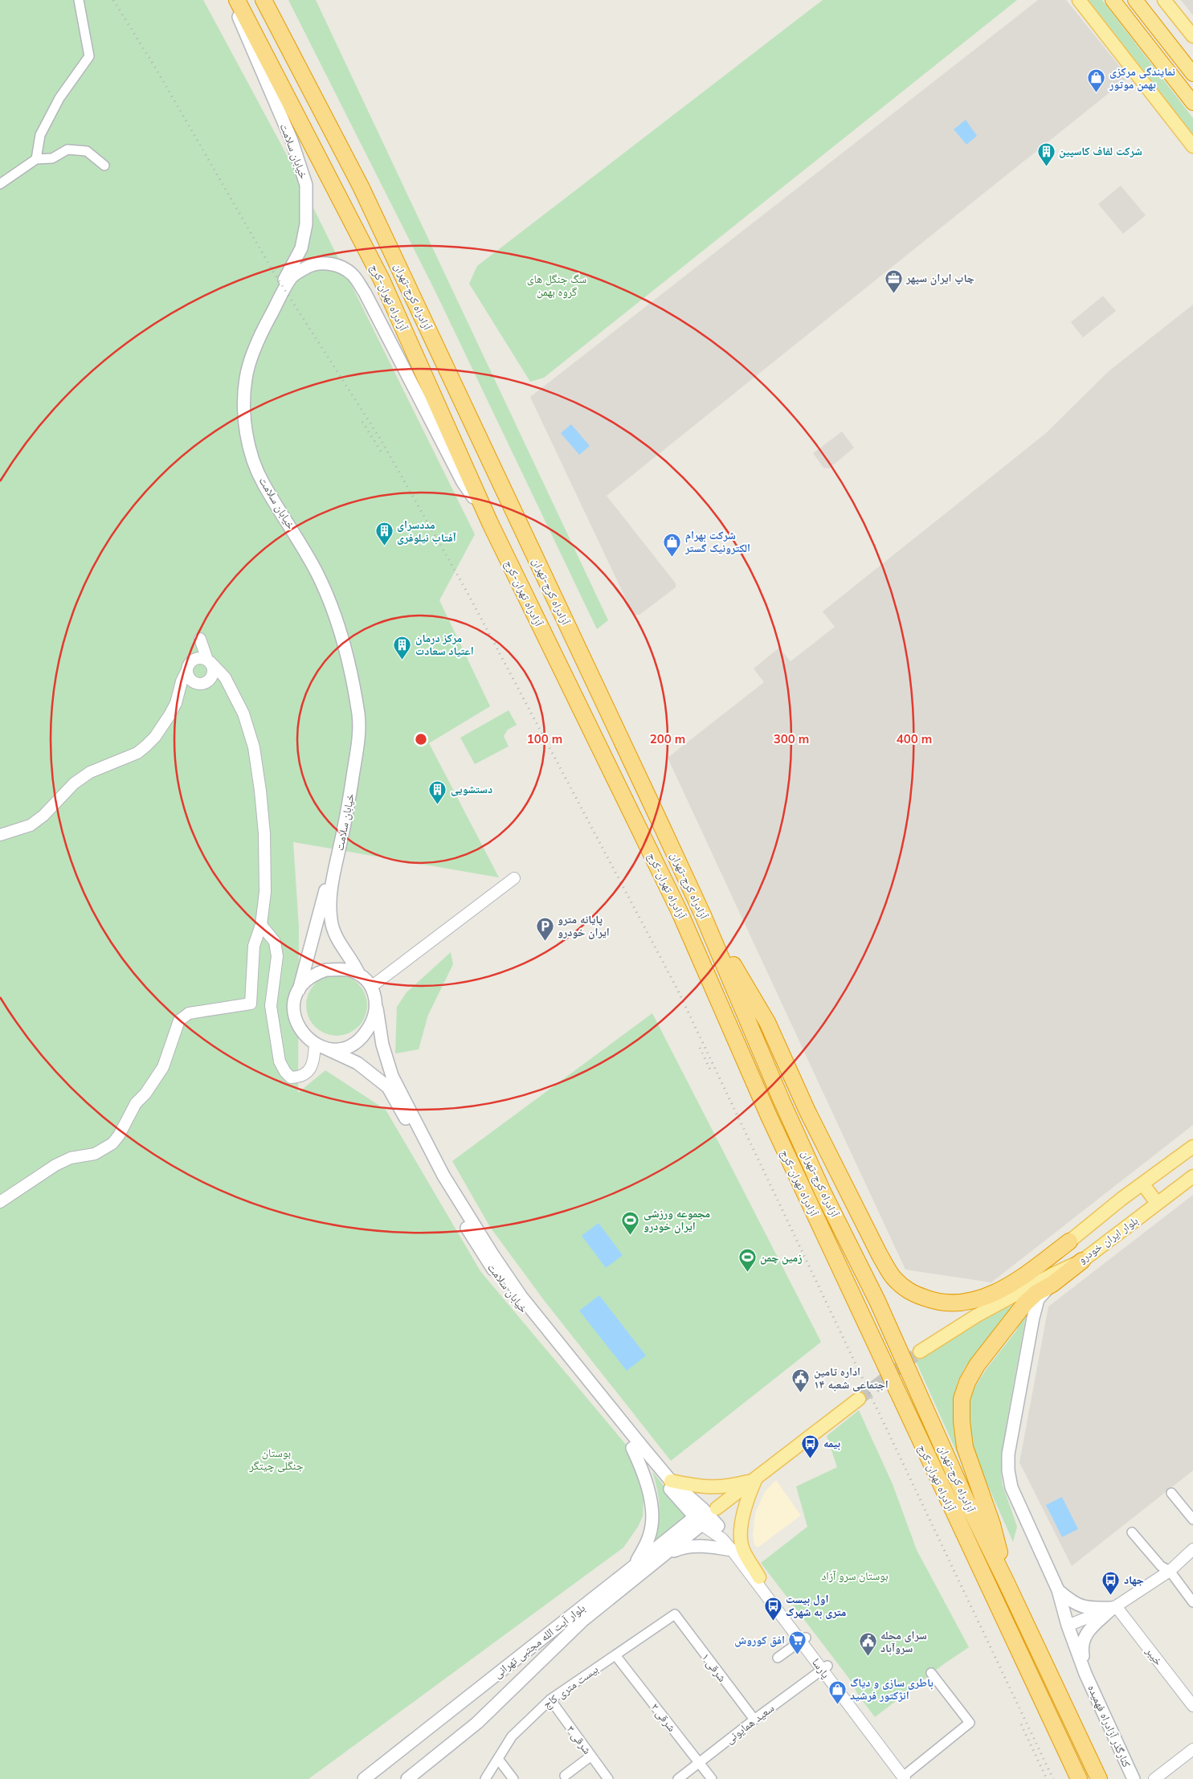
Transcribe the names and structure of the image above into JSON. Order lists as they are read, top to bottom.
{
  "streets": {
    "highway": ["آزادراه کرج-تهران", "آزادراه تهران-کرج"],
    "main road": [
      "خیابان سلامت",
      "بلوار ایران خودرو",
      "بلوار آیت الله مجتبی تهرانی",
      "کنارگذر آزادراه فهمیده"
    ],
    "street": [
      "خیبر",
      "۱ شرقی",
      "پارسا",
      "بیست متری کاج",
      "۲ شرقی",
      "سعید همایونی",
      "۳ شرقی"
    ]
  },
  "crossings": [
    ["خیابان سلامت", "آزادراه تهران-کرج"],
    ["خیابان سلامت", "بلوار آیت الله مجتبی تهرانی"],
    ["خیابان سلامت", "پارسا"],
    ["بلوار آیت الله مجتبی تهرانی", "پارسا"],
    ["۱ شرقی", "بیست متری کاج"],
    ["۱ شرقی", "سعید همایونی"],
    ["پارسا", "سعید همایونی"],
    ["بیست متری کاج", "۲ شرقی"],
    ["بیست متری کاج", "۳ شرقی"],
    ["۲ شرقی", "سعید همایونی"]
  ],
  "parks": ["سگ جنگل های گروه بهمن", "بوستان جنگلی چیتگر", "بوستان سرو آزاد"],
  "places": {
    "shop": ["نمایندگی مرکزی بهمن موتور", "شرکت بهرام الکترونیک گستر", "باطری سازی و دیاگ انژکتور فرشید"],
    "building": [
      "شرکت لفاف کاسپین",
      "مددسرای آفتاب نیلوفری",
      "مرکز درمان اعتیاد سعادت",
      "دستشویی"
    ],
    "office": ["چاپ ایران سپهر"],
    "parking": ["پایانه مترو ایران خودرو"],
    "sports": ["مجموعه ورزشی ایران خودرو", "زمین چمن"],
    "public building": ["اداره تامین اجتماعی شعبه ۱۴", "سرای محله سروآباد"],
    "bus stop": ["بیمه", "جهاد", "اول بیست متری به شهرک"],
    "supermarket": ["افق کوروش"]
  },
  "rings": [
    "100 m",
    "200 m",
    "300 m",
    "400 m"
  ]
}
